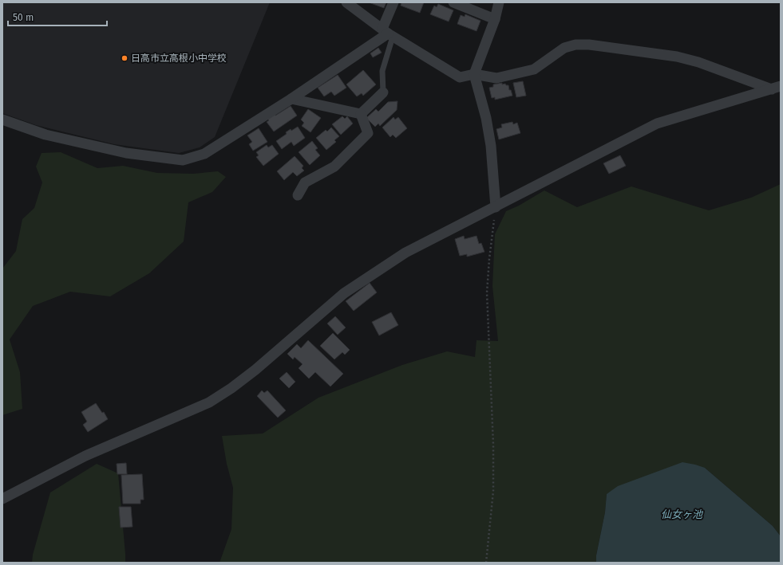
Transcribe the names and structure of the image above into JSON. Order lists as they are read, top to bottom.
{
  "water": ["仙女ヶ池"],
  "places": ["日高市立高根小中学校"],
  "scale_bar": "50 m"
}
